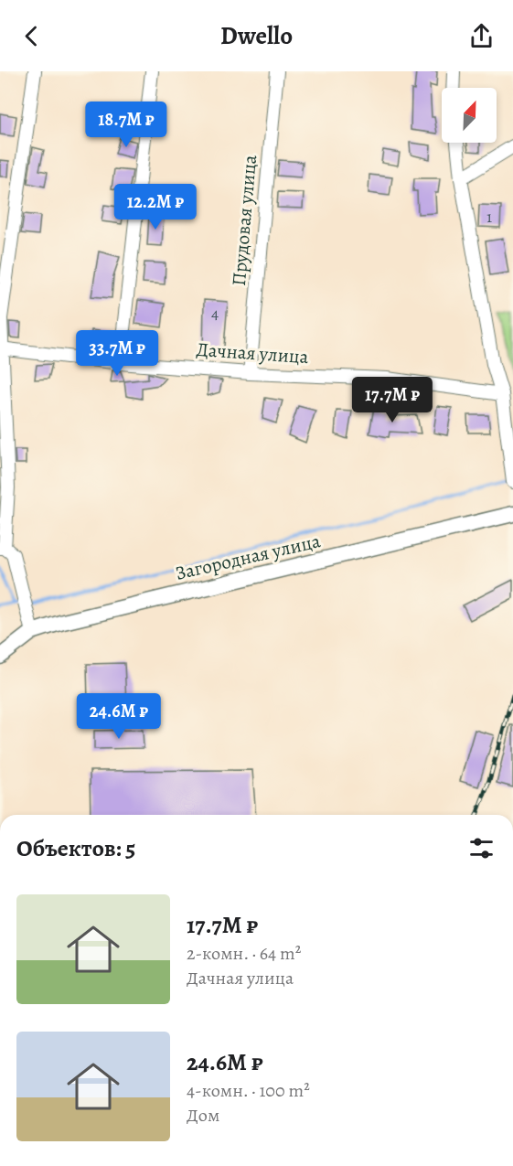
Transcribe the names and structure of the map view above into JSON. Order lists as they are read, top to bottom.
{
  "streets": {
    "main road": ["Загородная улица"],
    "street": ["Прудовая улица", "Дачная улица"]
  },
  "crossings": [
    ["Прудовая улица", "Дачная улица"]
  ],
  "house_numbers": ["1", "4"],
  "north": "top right",
  "page": {
    "header": "Dwello",
    "price": [
      "18.7M ₽",
      "12.2M ₽",
      "33.7M ₽",
      "17.7M ₽",
      "24.6M ₽"
    ],
    "heading": "Объектов: 5",
    "list": [
      {
        "name": "17.7M ₽",
        "note": "2-комн. · 64 m² · Дачная улица"
      },
      {
        "name": "24.6M ₽",
        "note": "4-комн. · 100 m² · Дом"
      }
    ]
  }
}
